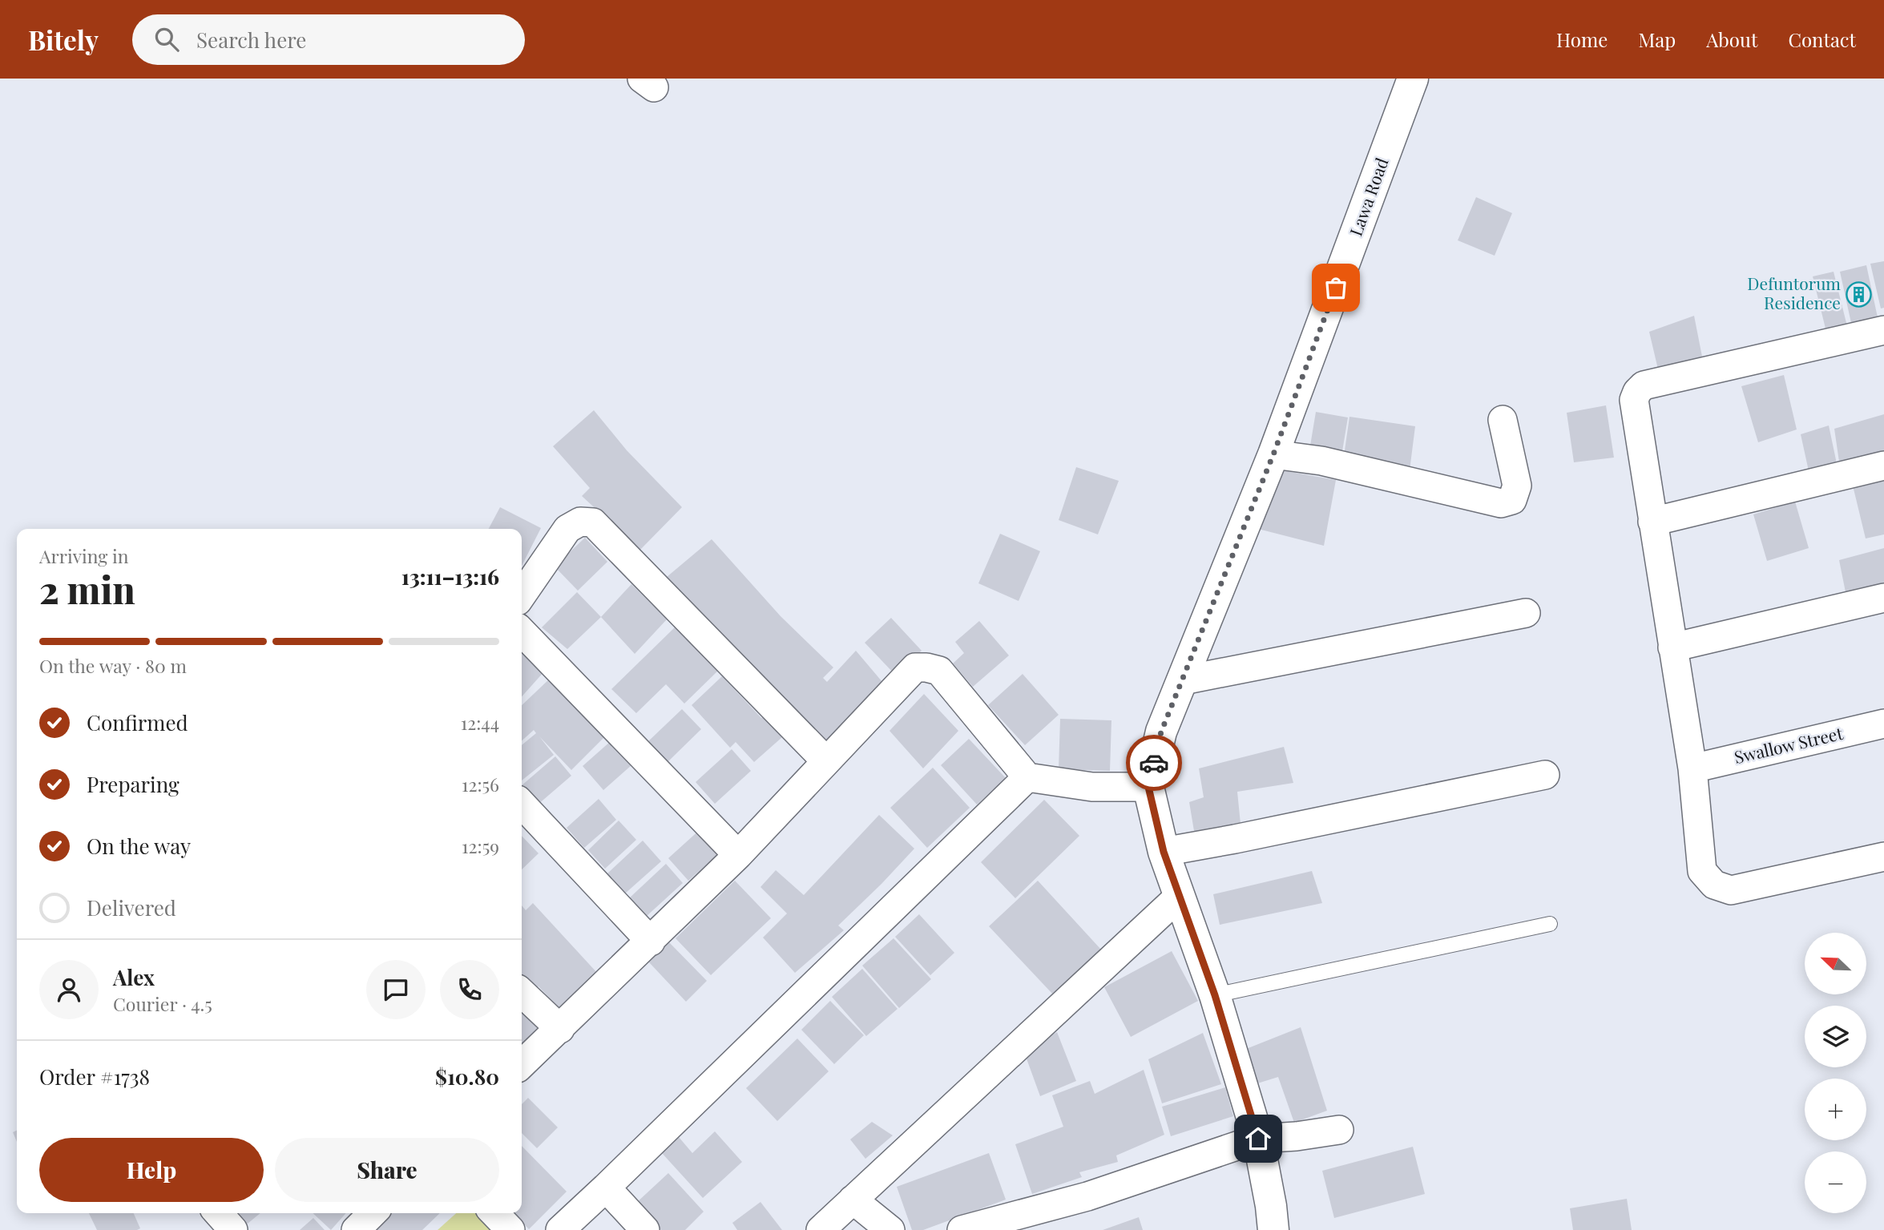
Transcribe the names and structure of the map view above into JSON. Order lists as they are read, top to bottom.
{
  "streets": {
    "street": ["Lawa Road", "Swallow Street"]
  },
  "places": {
    "building": ["Defuntorum Residence"]
  },
  "north": "top left",
  "page": {
    "header": "Bitely",
    "search": "Search here",
    "nav": [
      "Home",
      "Map",
      "About",
      "Contact"
    ],
    "heading": ["2 min", "Arriving in", "13:11–13:16"],
    "panel": [
      "Alex",
      "Courier · 4.5",
      "Order #1738",
      "$10.80"
    ],
    "bar": "On the way · 80 m",
    "list": [
      ["Confirmed", "12:44"],
      ["Preparing", "12:56"],
      ["On the way", "12:59"],
      "Delivered"
    ],
    "map_buttons": ["+", "−"],
    "buttons": ["Help", "Share"]
  }
}
